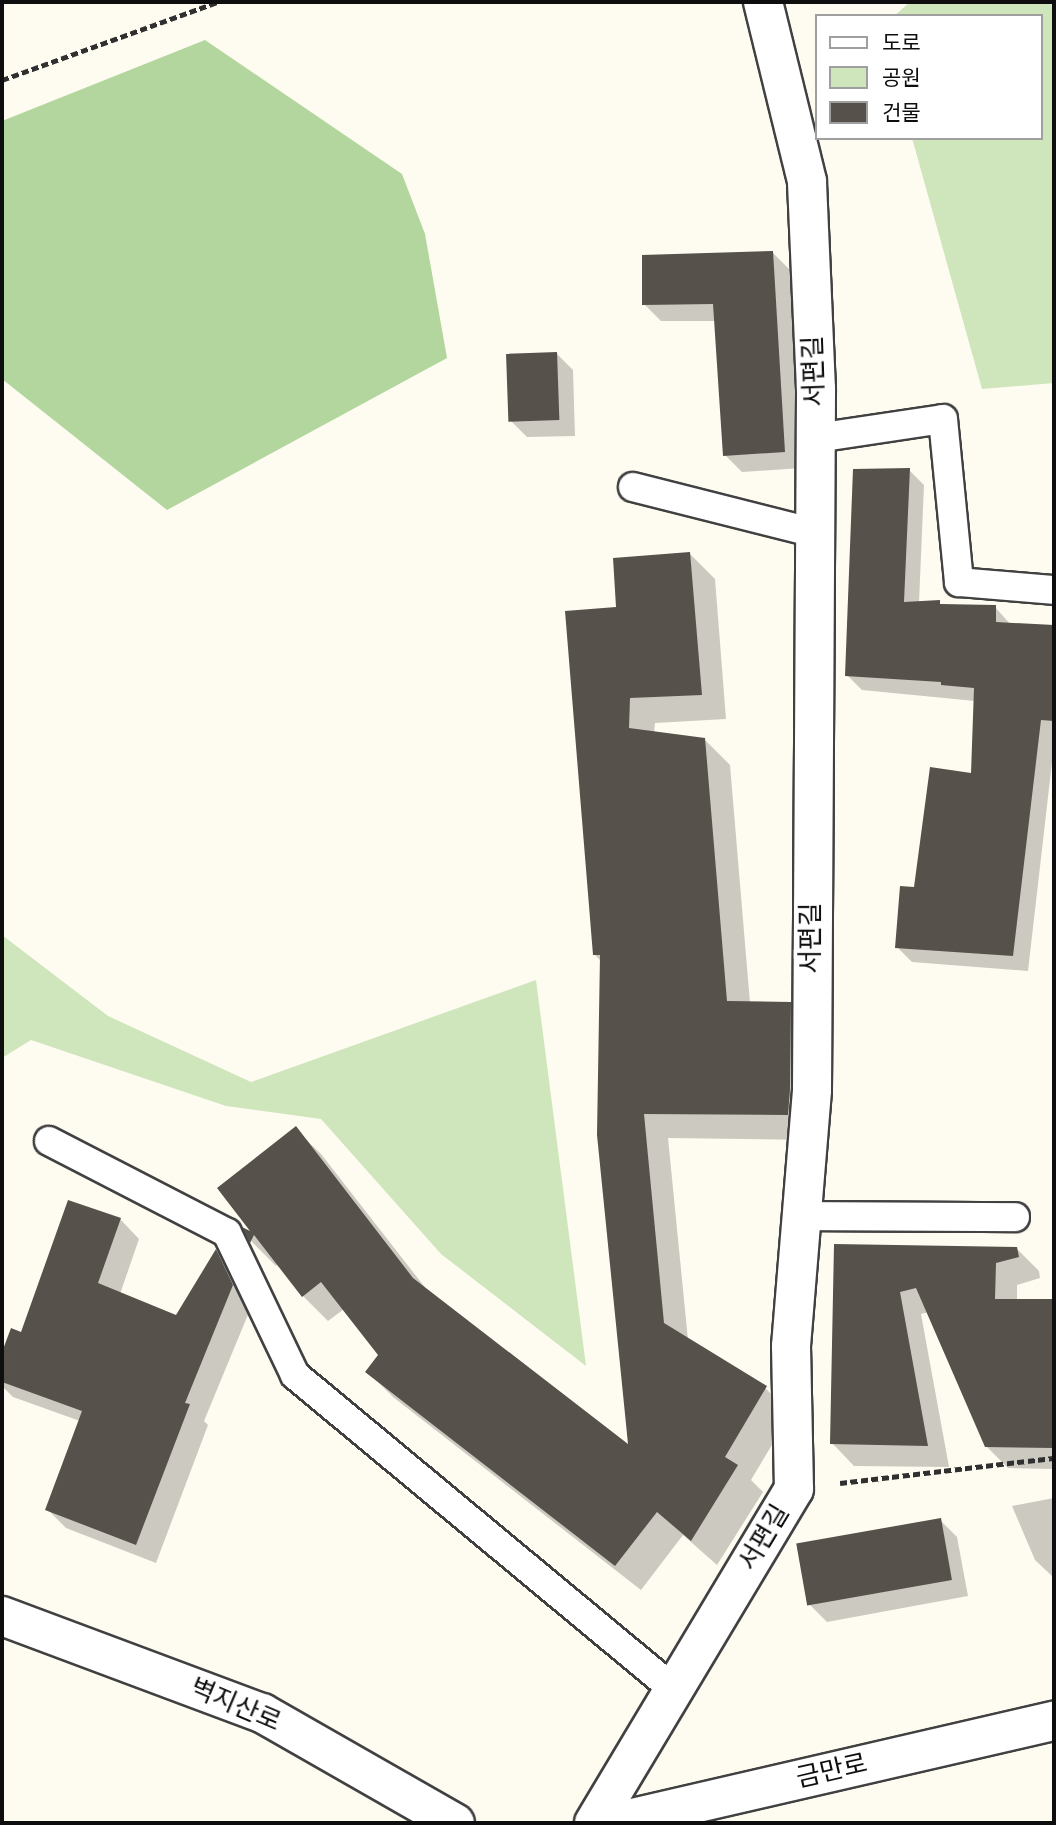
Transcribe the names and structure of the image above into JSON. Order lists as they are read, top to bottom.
{
  "streets": {
    "street": ["서편길", "벽지산로", "금만로"]
  },
  "legend": ["도로", "공원", "건물"]
}
